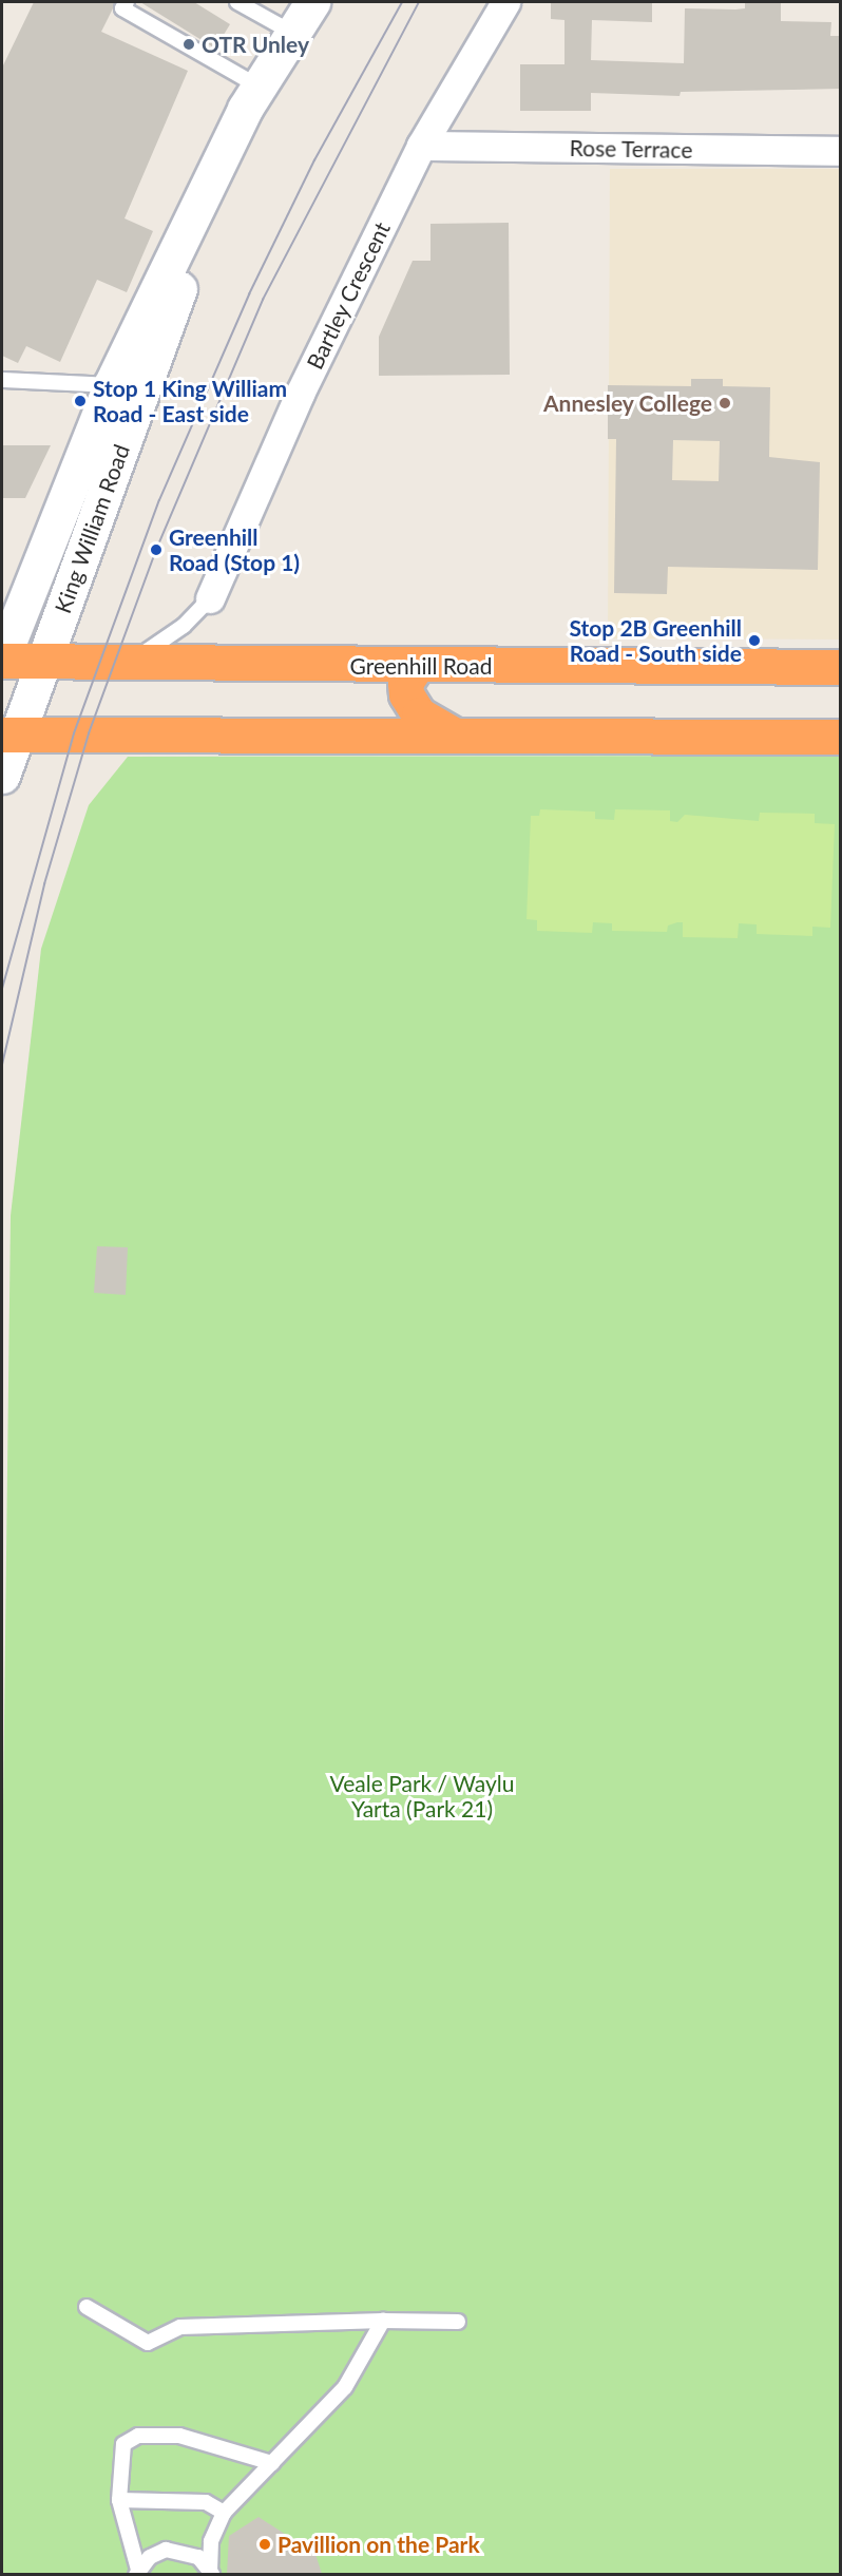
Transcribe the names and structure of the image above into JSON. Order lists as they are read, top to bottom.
{
  "streets": {
    "highway": ["Greenhill Road"],
    "main road": ["King William Road"],
    "street": ["Rose Terrace", "Bartley Crescent"]
  },
  "crossings": [
    ["Rose Terrace", "Bartley Crescent"],
    ["King William Road", "Greenhill Road"]
  ],
  "parks": ["Veale Park / Waylu Yarta (Park 21)"],
  "places": [
    "OTR Unley",
    "Stop 1 King William Road - East side",
    "Annesley College",
    "Greenhill Road (Stop 1)",
    "Stop 2B Greenhill Road - South side",
    "Pavillion on the Park"
  ]
}
